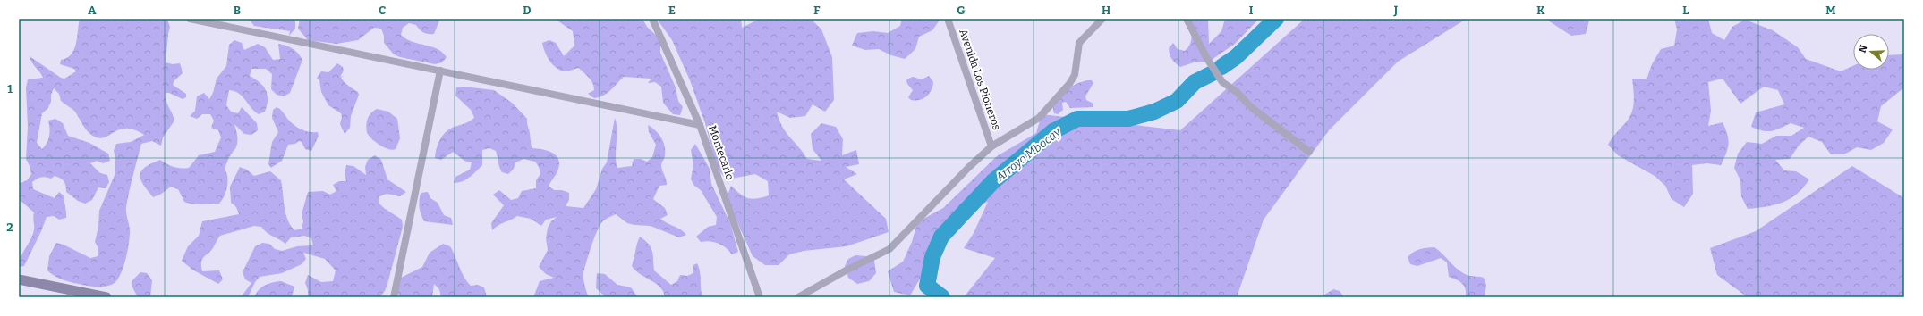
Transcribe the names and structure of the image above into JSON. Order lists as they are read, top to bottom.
{
  "streets": {
    "street": ["Avenida Los Pioneros", "Montecarlo"]
  },
  "water": ["Arroyo Mbocay"],
  "north": "left",
  "grid": {
    "columns": [
      "A",
      "B",
      "C",
      "D",
      "E",
      "F",
      "G",
      "H",
      "I",
      "J",
      "K",
      "L",
      "M"
    ],
    "rows": ["1", "2"]
  }
}
